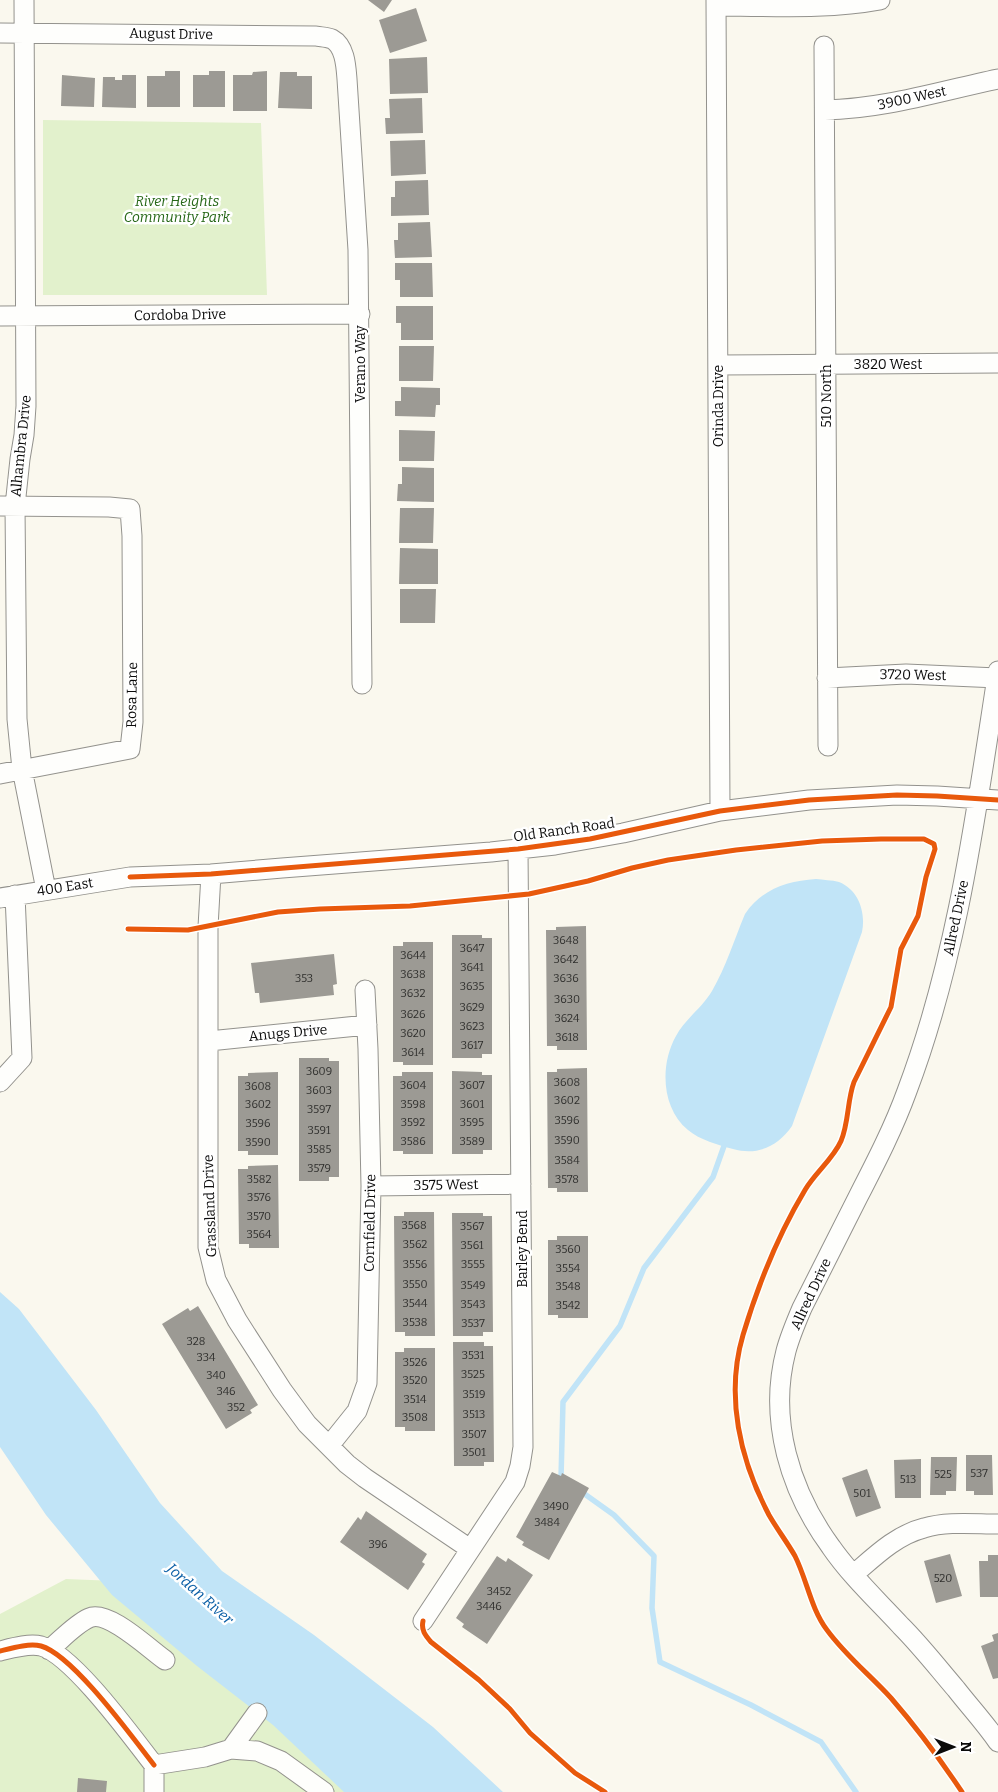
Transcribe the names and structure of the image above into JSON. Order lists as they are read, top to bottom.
{
  "streets": {
    "street": [
      "August Drive",
      "3900 West",
      "Cordoba Drive",
      "Verano Way",
      "3820 West",
      "510 North",
      "Orinda Drive",
      "Alhambra Drive",
      "3720 West",
      "Rosa Lane",
      "Old Ranch Road",
      "400 East",
      "Allred Drive",
      "Anugs Drive",
      "3575 West",
      "Grassland Drive",
      "Cornfield Drive",
      "Barley Bend"
    ]
  },
  "crossings": [
    ["August Drive", "Verano Way"],
    ["August Drive", "Alhambra Drive"],
    ["3900 West", "510 North"],
    ["Cordoba Drive", "Verano Way"],
    ["Cordoba Drive", "Alhambra Drive"],
    ["3820 West", "510 North"],
    ["3820 West", "Orinda Drive"],
    ["510 North", "3720 West"],
    ["Orinda Drive", "Old Ranch Road"],
    ["Alhambra Drive", "Rosa Lane"],
    ["Alhambra Drive", "400 East"],
    ["3720 West", "Allred Drive"],
    ["Old Ranch Road", "400 East"],
    ["Old Ranch Road", "Allred Drive"],
    ["Old Ranch Road", "Grassland Drive"],
    ["Old Ranch Road", "Barley Bend"],
    ["Anugs Drive", "Grassland Drive"],
    ["Anugs Drive", "Cornfield Drive"],
    ["3575 West", "Cornfield Drive"],
    ["3575 West", "Barley Bend"],
    ["Grassland Drive", "Cornfield Drive"],
    ["Grassland Drive", "Barley Bend"]
  ],
  "water": ["Jordan River"],
  "parks": ["River Heights Community Park"],
  "house_numbers": [
    "3648",
    "3647",
    "3644",
    "3642",
    "3641",
    "3638",
    "353",
    "3636",
    "3635",
    "3632",
    "3630",
    "3629",
    "3626",
    "3624",
    "3623",
    "3620",
    "3618",
    "3617",
    "3614",
    "3609",
    "3608",
    "3604",
    "3607",
    "3608",
    "3603",
    "3602",
    "3602",
    "3598",
    "3601",
    "3597",
    "3596",
    "3592",
    "3595",
    "3596",
    "3591",
    "3590",
    "3586",
    "3589",
    "3590",
    "3585",
    "3584",
    "3579",
    "3582",
    "3578",
    "3576",
    "3570",
    "3568",
    "3567",
    "3564",
    "3562",
    "3561",
    "3560",
    "3556",
    "3555",
    "3554",
    "3550",
    "3549",
    "3548",
    "3544",
    "3543",
    "3542",
    "3538",
    "3537",
    "328",
    "3531",
    "334",
    "3526",
    "3525",
    "340",
    "3520",
    "346",
    "3519",
    "3514",
    "352",
    "3513",
    "3508",
    "3507",
    "3501",
    "537",
    "525",
    "513",
    "501",
    "3490",
    "3484",
    "396",
    "520",
    "3452",
    "3446"
  ],
  "north": "right"
}
